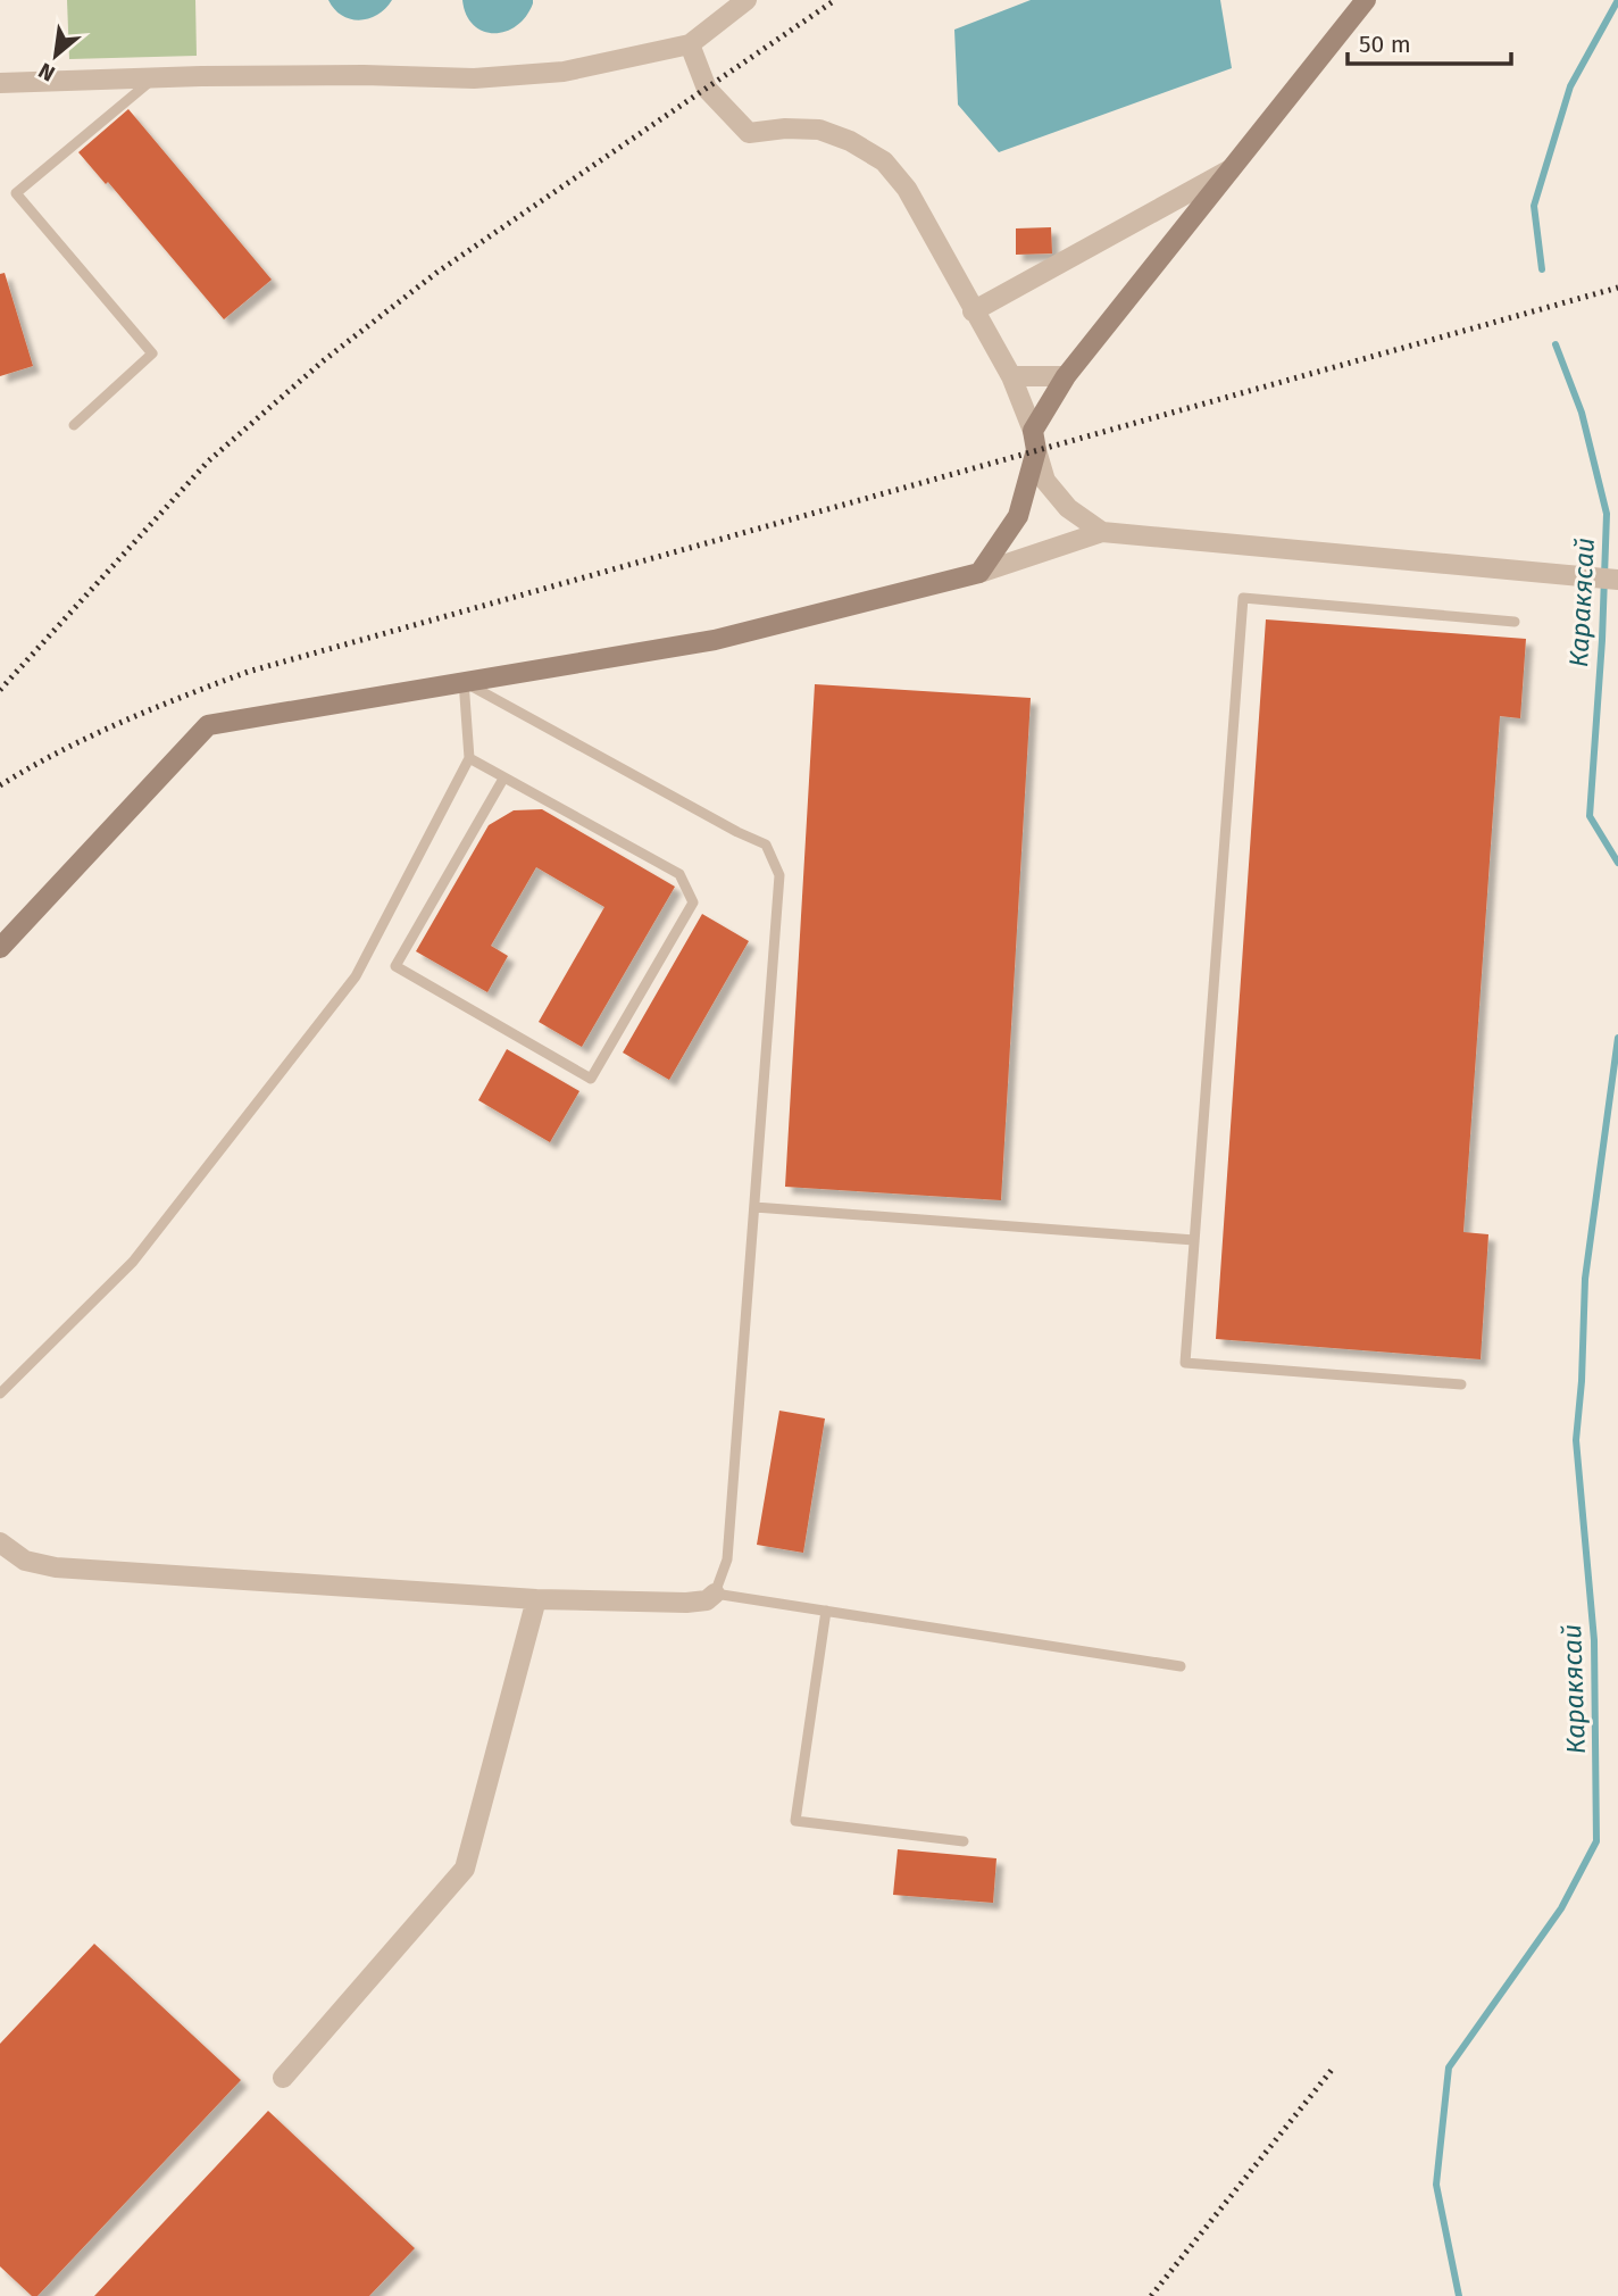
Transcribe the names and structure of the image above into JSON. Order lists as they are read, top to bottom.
{
  "water": ["Каракясай"],
  "scale_bar": "50 m",
  "north": "bottom left"
}
